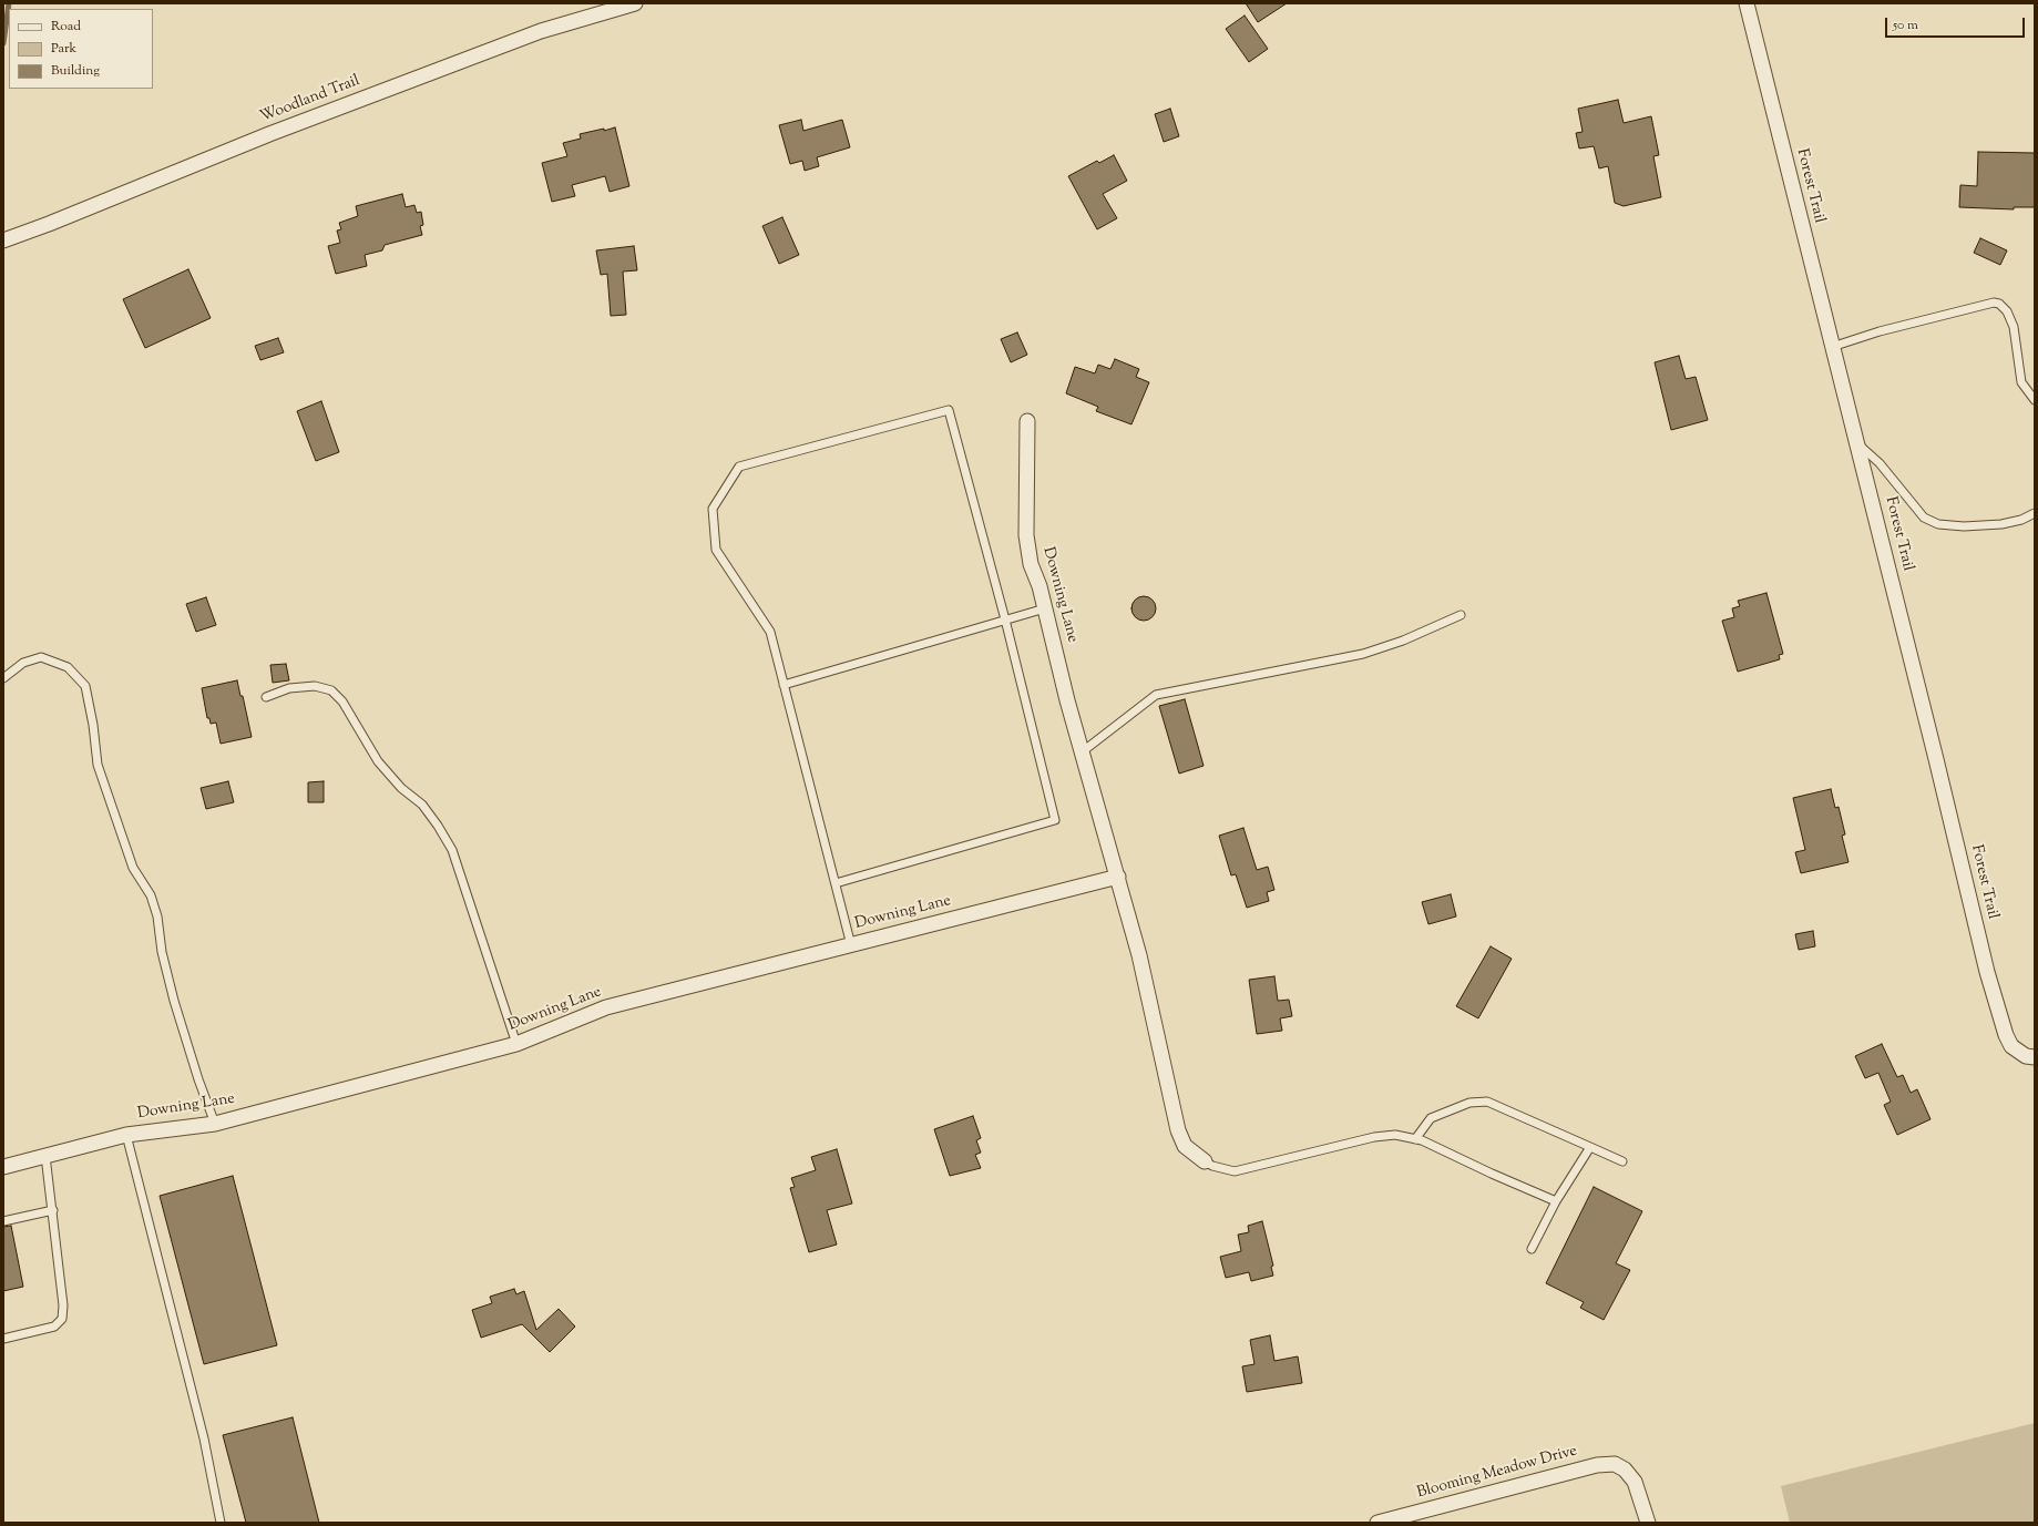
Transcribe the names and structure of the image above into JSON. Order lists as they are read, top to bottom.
{
  "streets": {
    "street": [
      "Woodland Trail",
      "Forest Trail",
      "Downing Lane",
      "Blooming Meadow Drive"
    ]
  },
  "legend": ["Road", "Park", "Building"],
  "scale_bar": "50 m"
}
